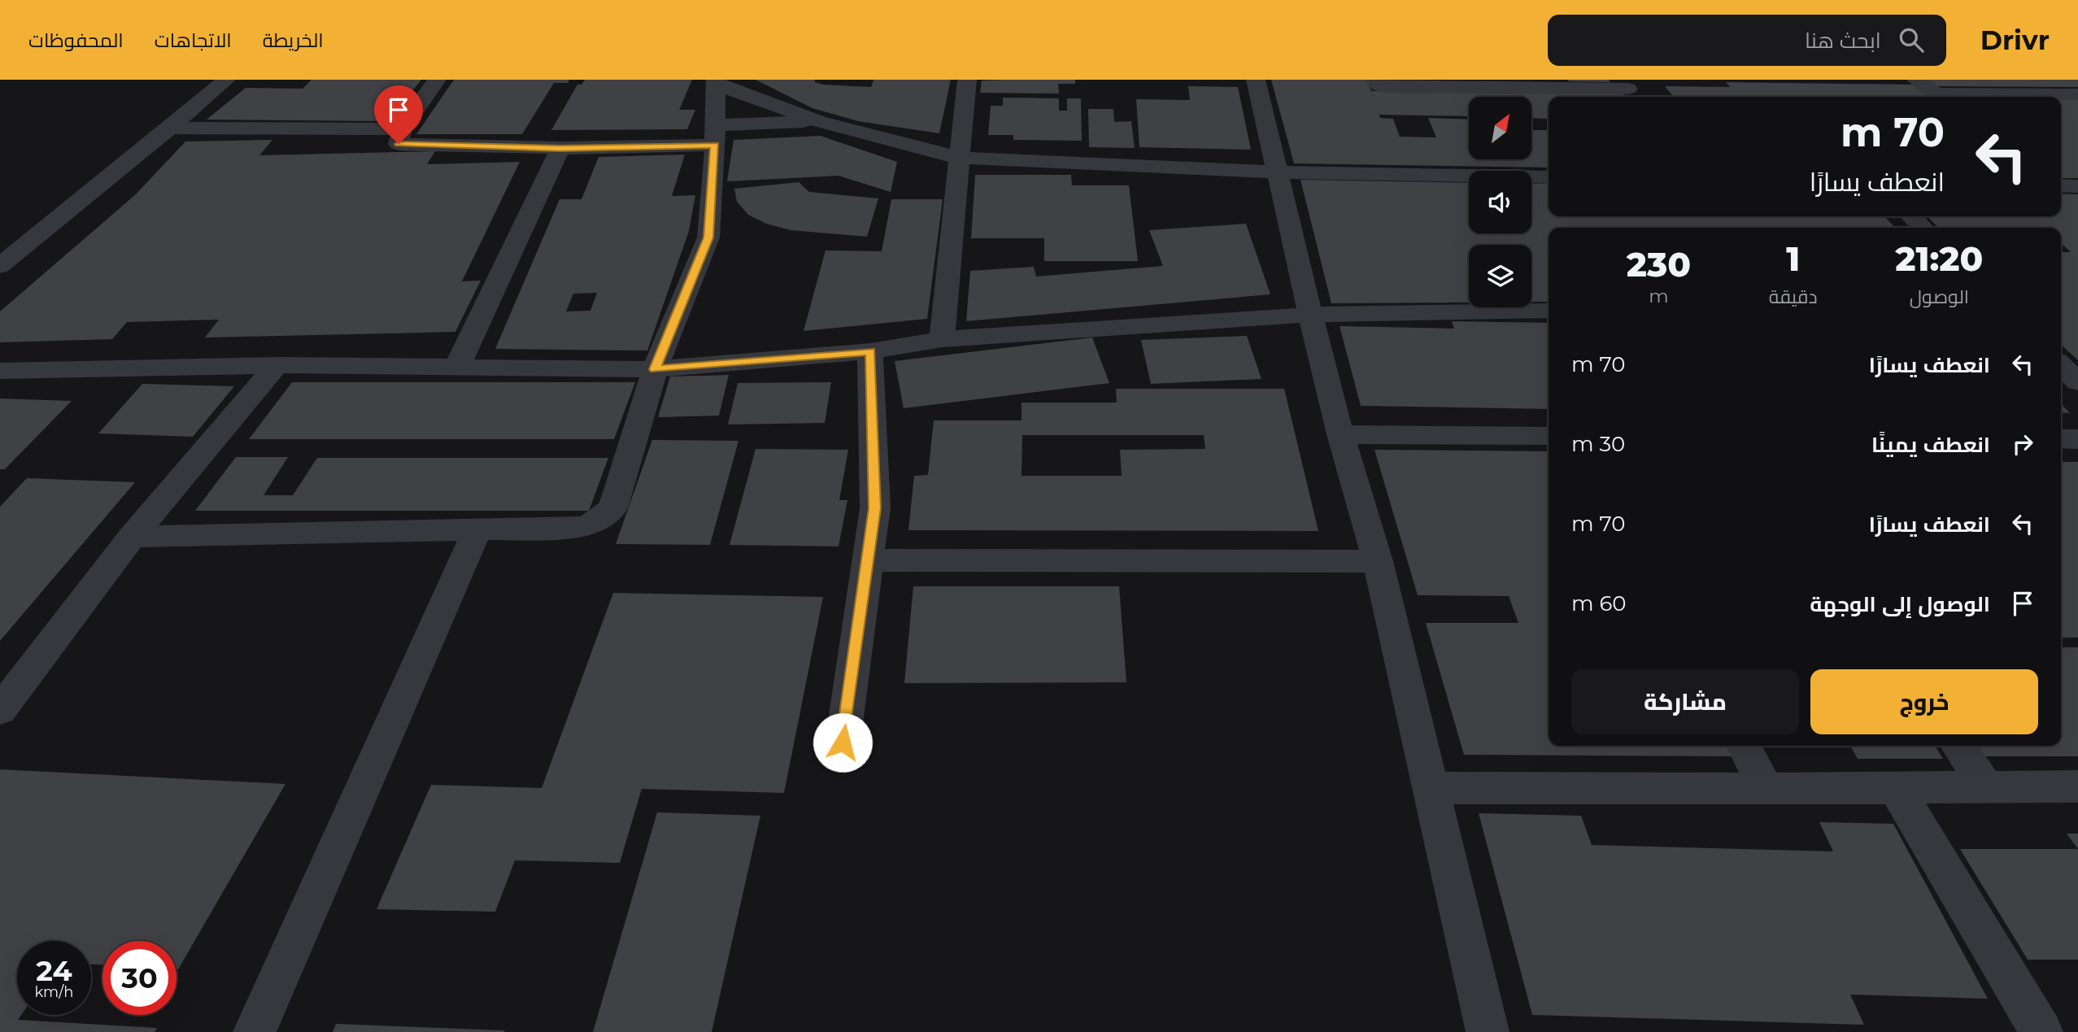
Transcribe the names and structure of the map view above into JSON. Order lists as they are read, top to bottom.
{
  "north": "top right",
  "page": {
    "header": "Drivr",
    "search": "ابحث هنا",
    "nav": ["الخريطة", "الاتجاهات", "المحفوظات"],
    "turn": ["70 m", "انعطف يسارًا"],
    "eta": [
      "21:20",
      "الوصول",
      "1",
      "دقيقة",
      "230",
      "m"
    ],
    "list": [
      {
        "name": "انعطف يسارًا",
        "value": "70 m"
      },
      {
        "name": "انعطف يمينًا",
        "value": "30 m"
      },
      {
        "name": "انعطف يسارًا",
        "value": "70 m"
      },
      {
        "name": "الوصول إلى الوجهة",
        "value": "60 m"
      }
    ],
    "buttons": ["خروج", "مشاركة"],
    "speed": "24 km/h",
    "limit": "30"
  }
}
